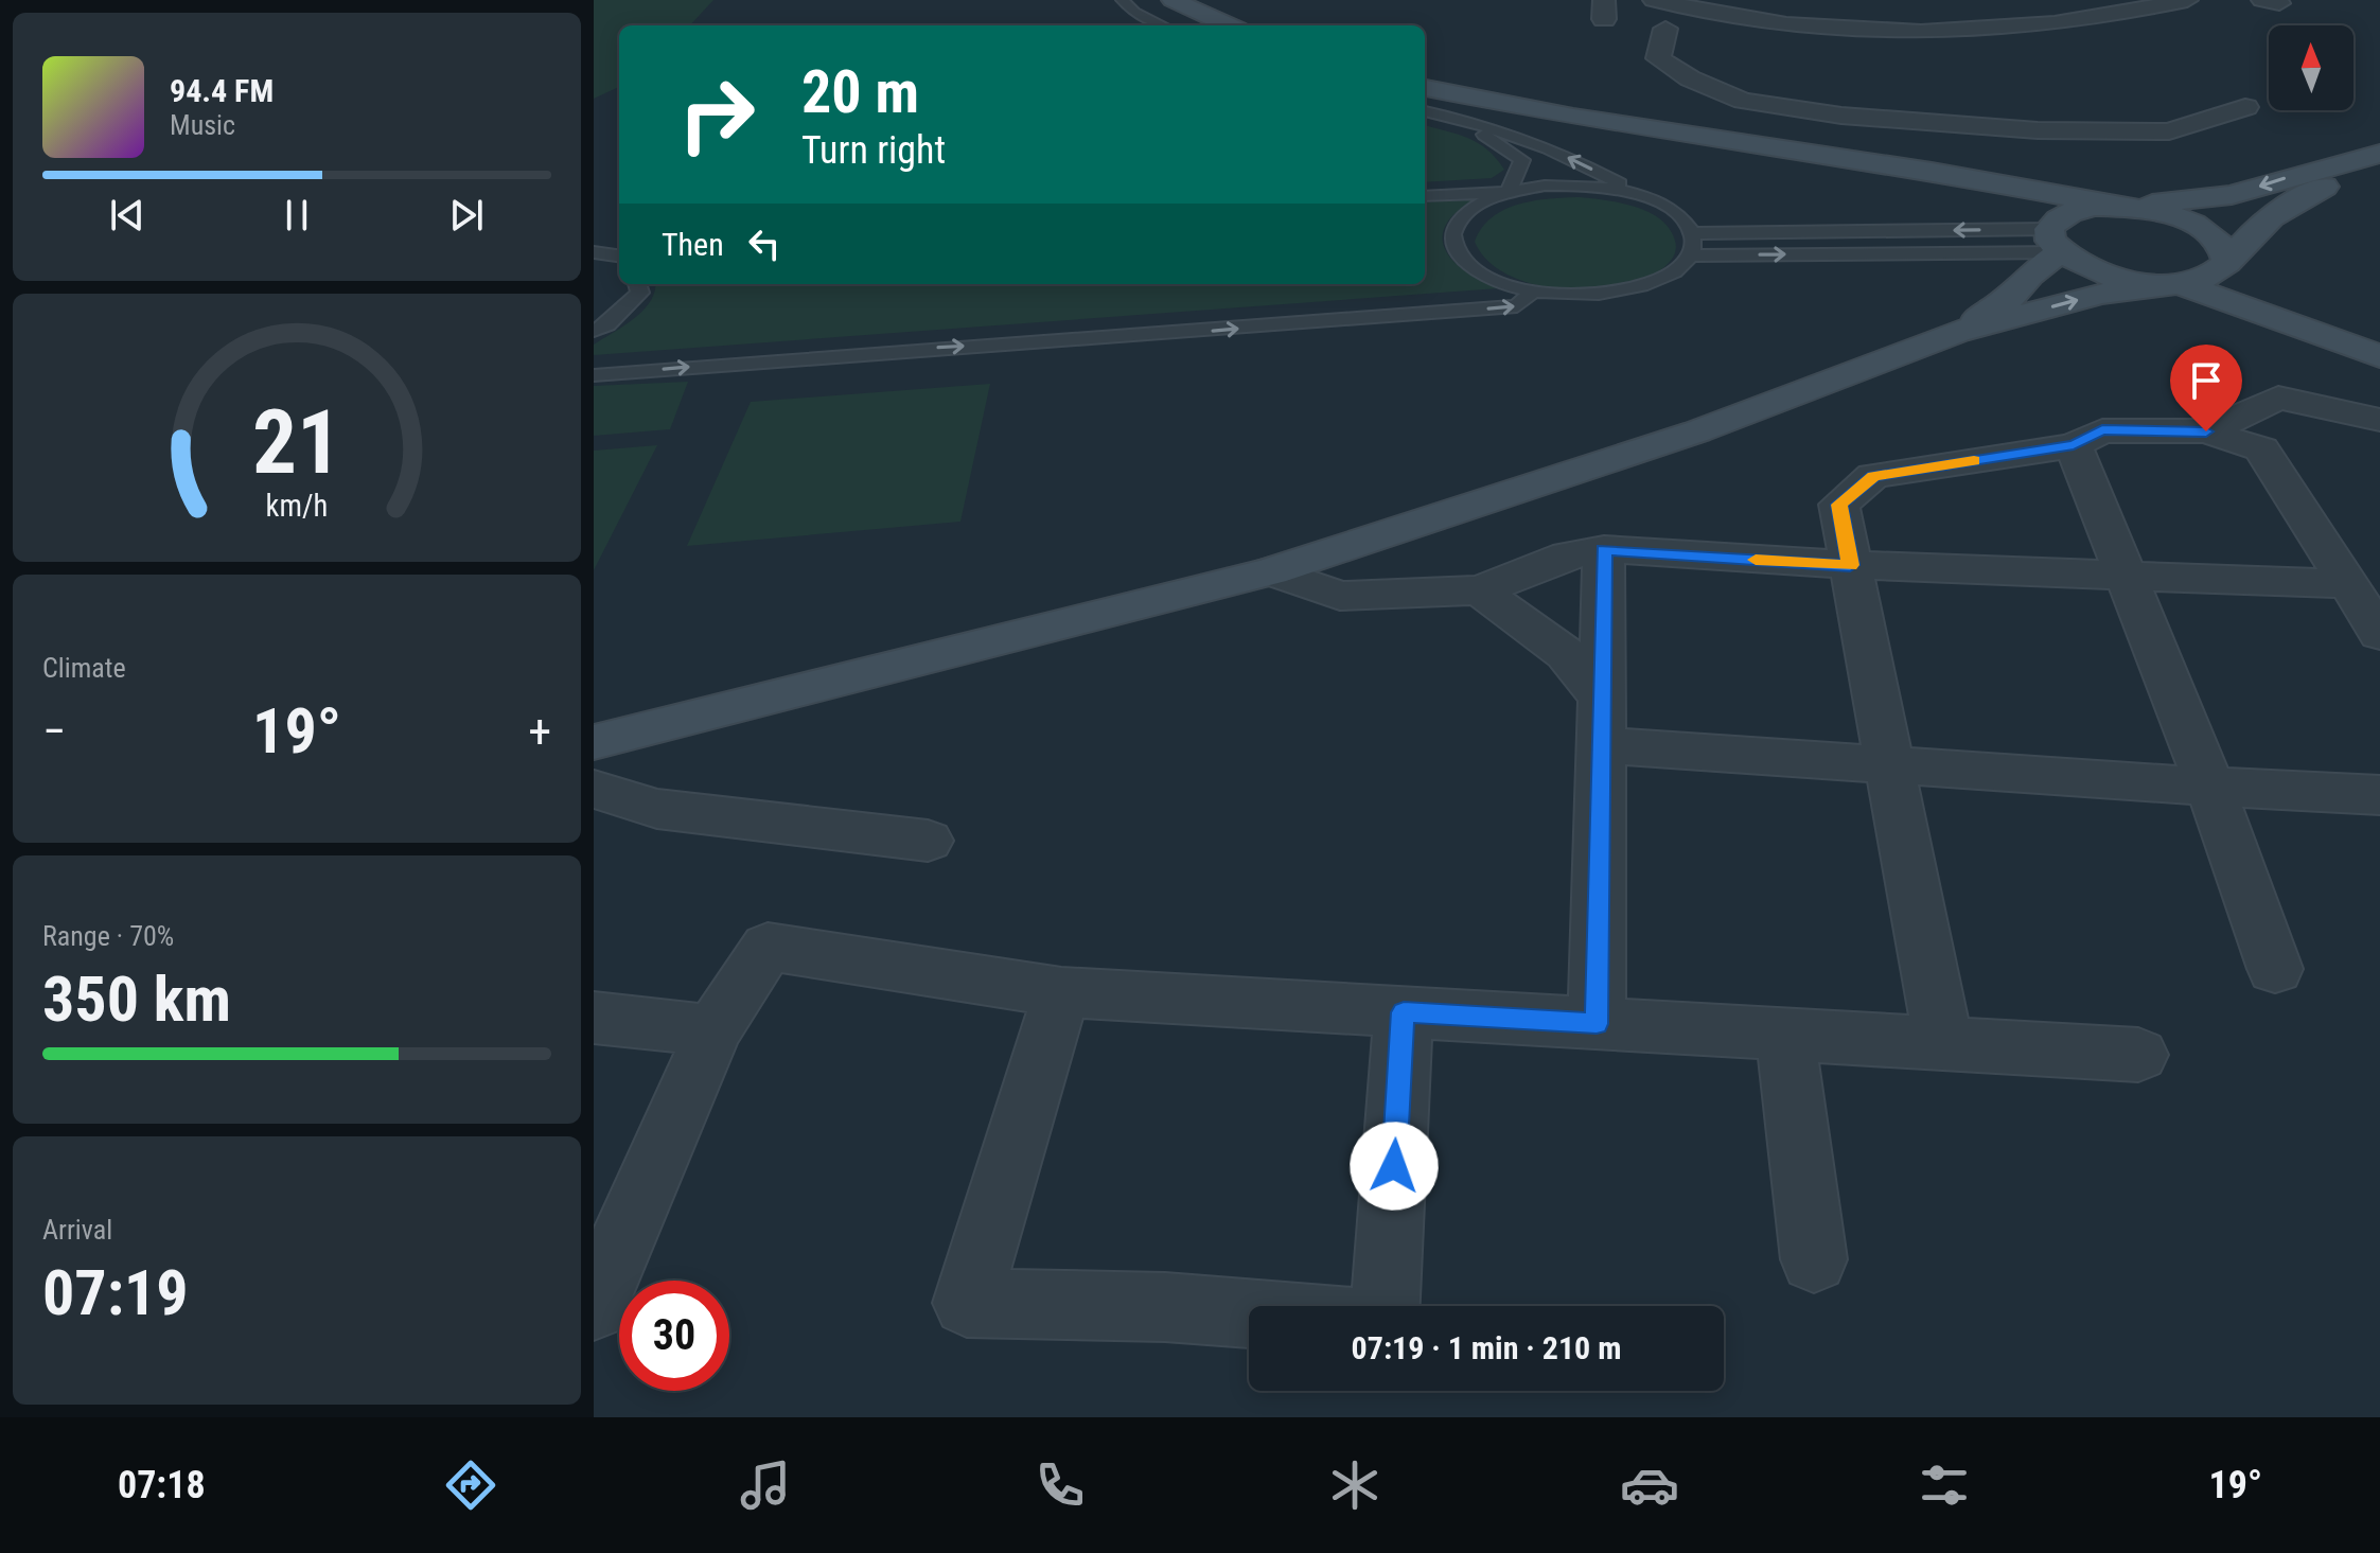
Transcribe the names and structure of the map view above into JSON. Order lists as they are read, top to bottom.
{
  "north": "top",
  "page": {
    "turn": ["20 m", "Turn right"],
    "song": ["94.4 FM", "Music"],
    "then": "Then",
    "tile": [
      "Climate",
      ["Range · 70%", "350 km"],
      ["Arrival", "07:19"]
    ],
    "heat": ["−", "19°", "+"],
    "limit": "30",
    "trip": "07:19 · 1 min · 210 m",
    "tabs": ["07:18", "19°"],
    "gauge": ["21", "km/h"]
  }
}
